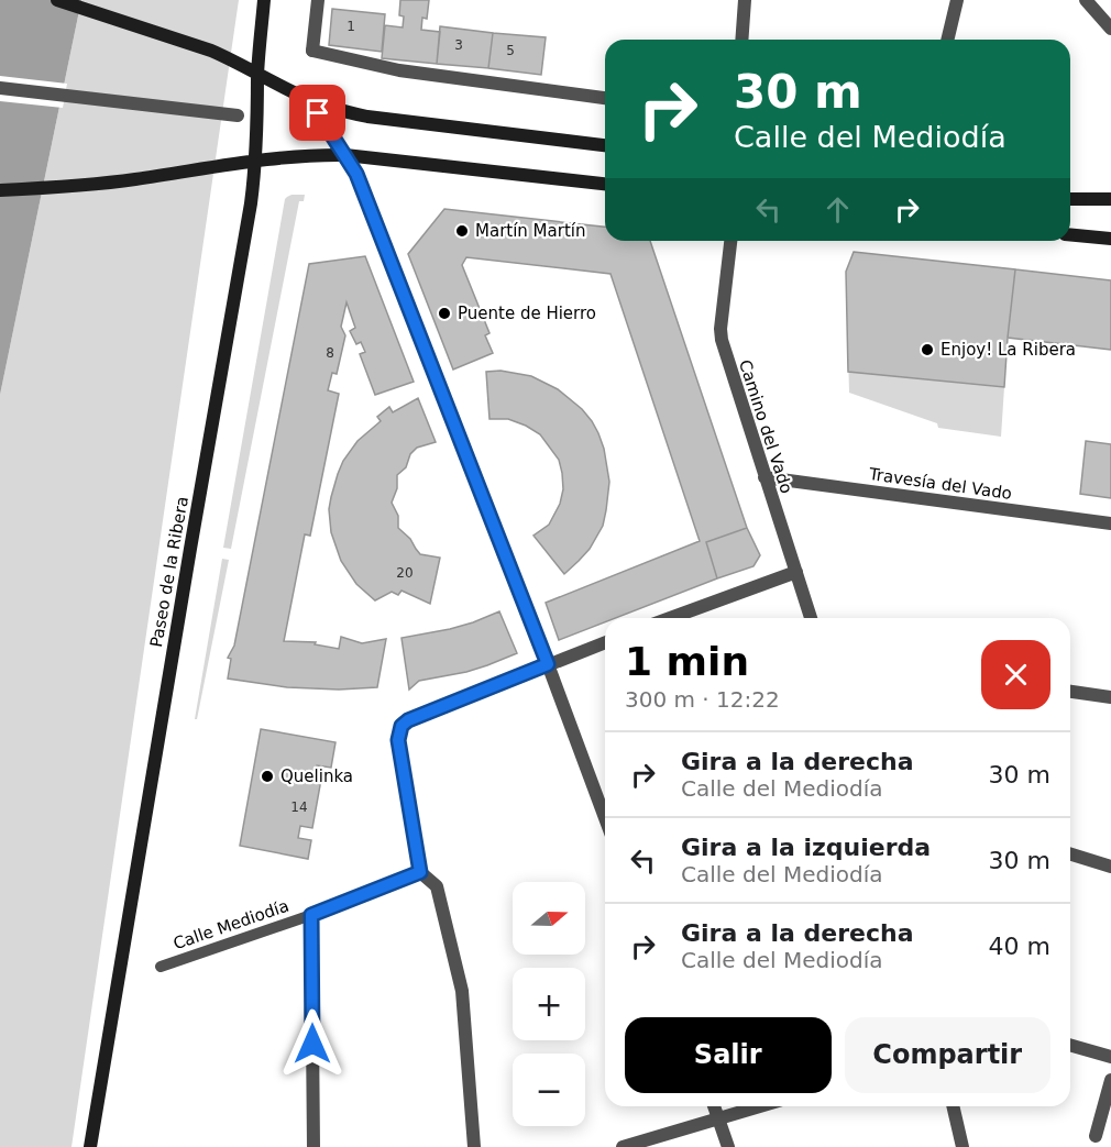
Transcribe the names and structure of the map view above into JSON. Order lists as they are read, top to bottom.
{
  "streets": {
    "main road": ["Paseo de la Ribera"],
    "street": ["Camino del Vado", "Travesía del Vado"],
    "lane": ["Calle Mediodía"]
  },
  "crossings": [
    ["Camino del Vado", "Travesía del Vado"]
  ],
  "places": [
    "Martín Martín",
    "Puente de Hierro",
    "Enjoy! La Ribera",
    "Quelinka"
  ],
  "house_numbers": [
    "1",
    "3",
    "5",
    "8",
    "20",
    "14"
  ],
  "north": "right",
  "page": {
    "turn": ["30 m", "Calle del Mediodía"],
    "heading": ["1 min", "300 m · 12:22"],
    "list": [
      {
        "name": "Gira a la derecha",
        "note": "Calle del Mediodía",
        "value": "30 m"
      },
      {
        "name": "Gira a la izquierda",
        "note": "Calle del Mediodía",
        "value": "30 m"
      },
      {
        "name": "Gira a la derecha",
        "note": "Calle del Mediodía",
        "value": "40 m"
      }
    ],
    "map_buttons": ["+", "−"],
    "buttons": ["Salir", "Compartir"]
  }
}
